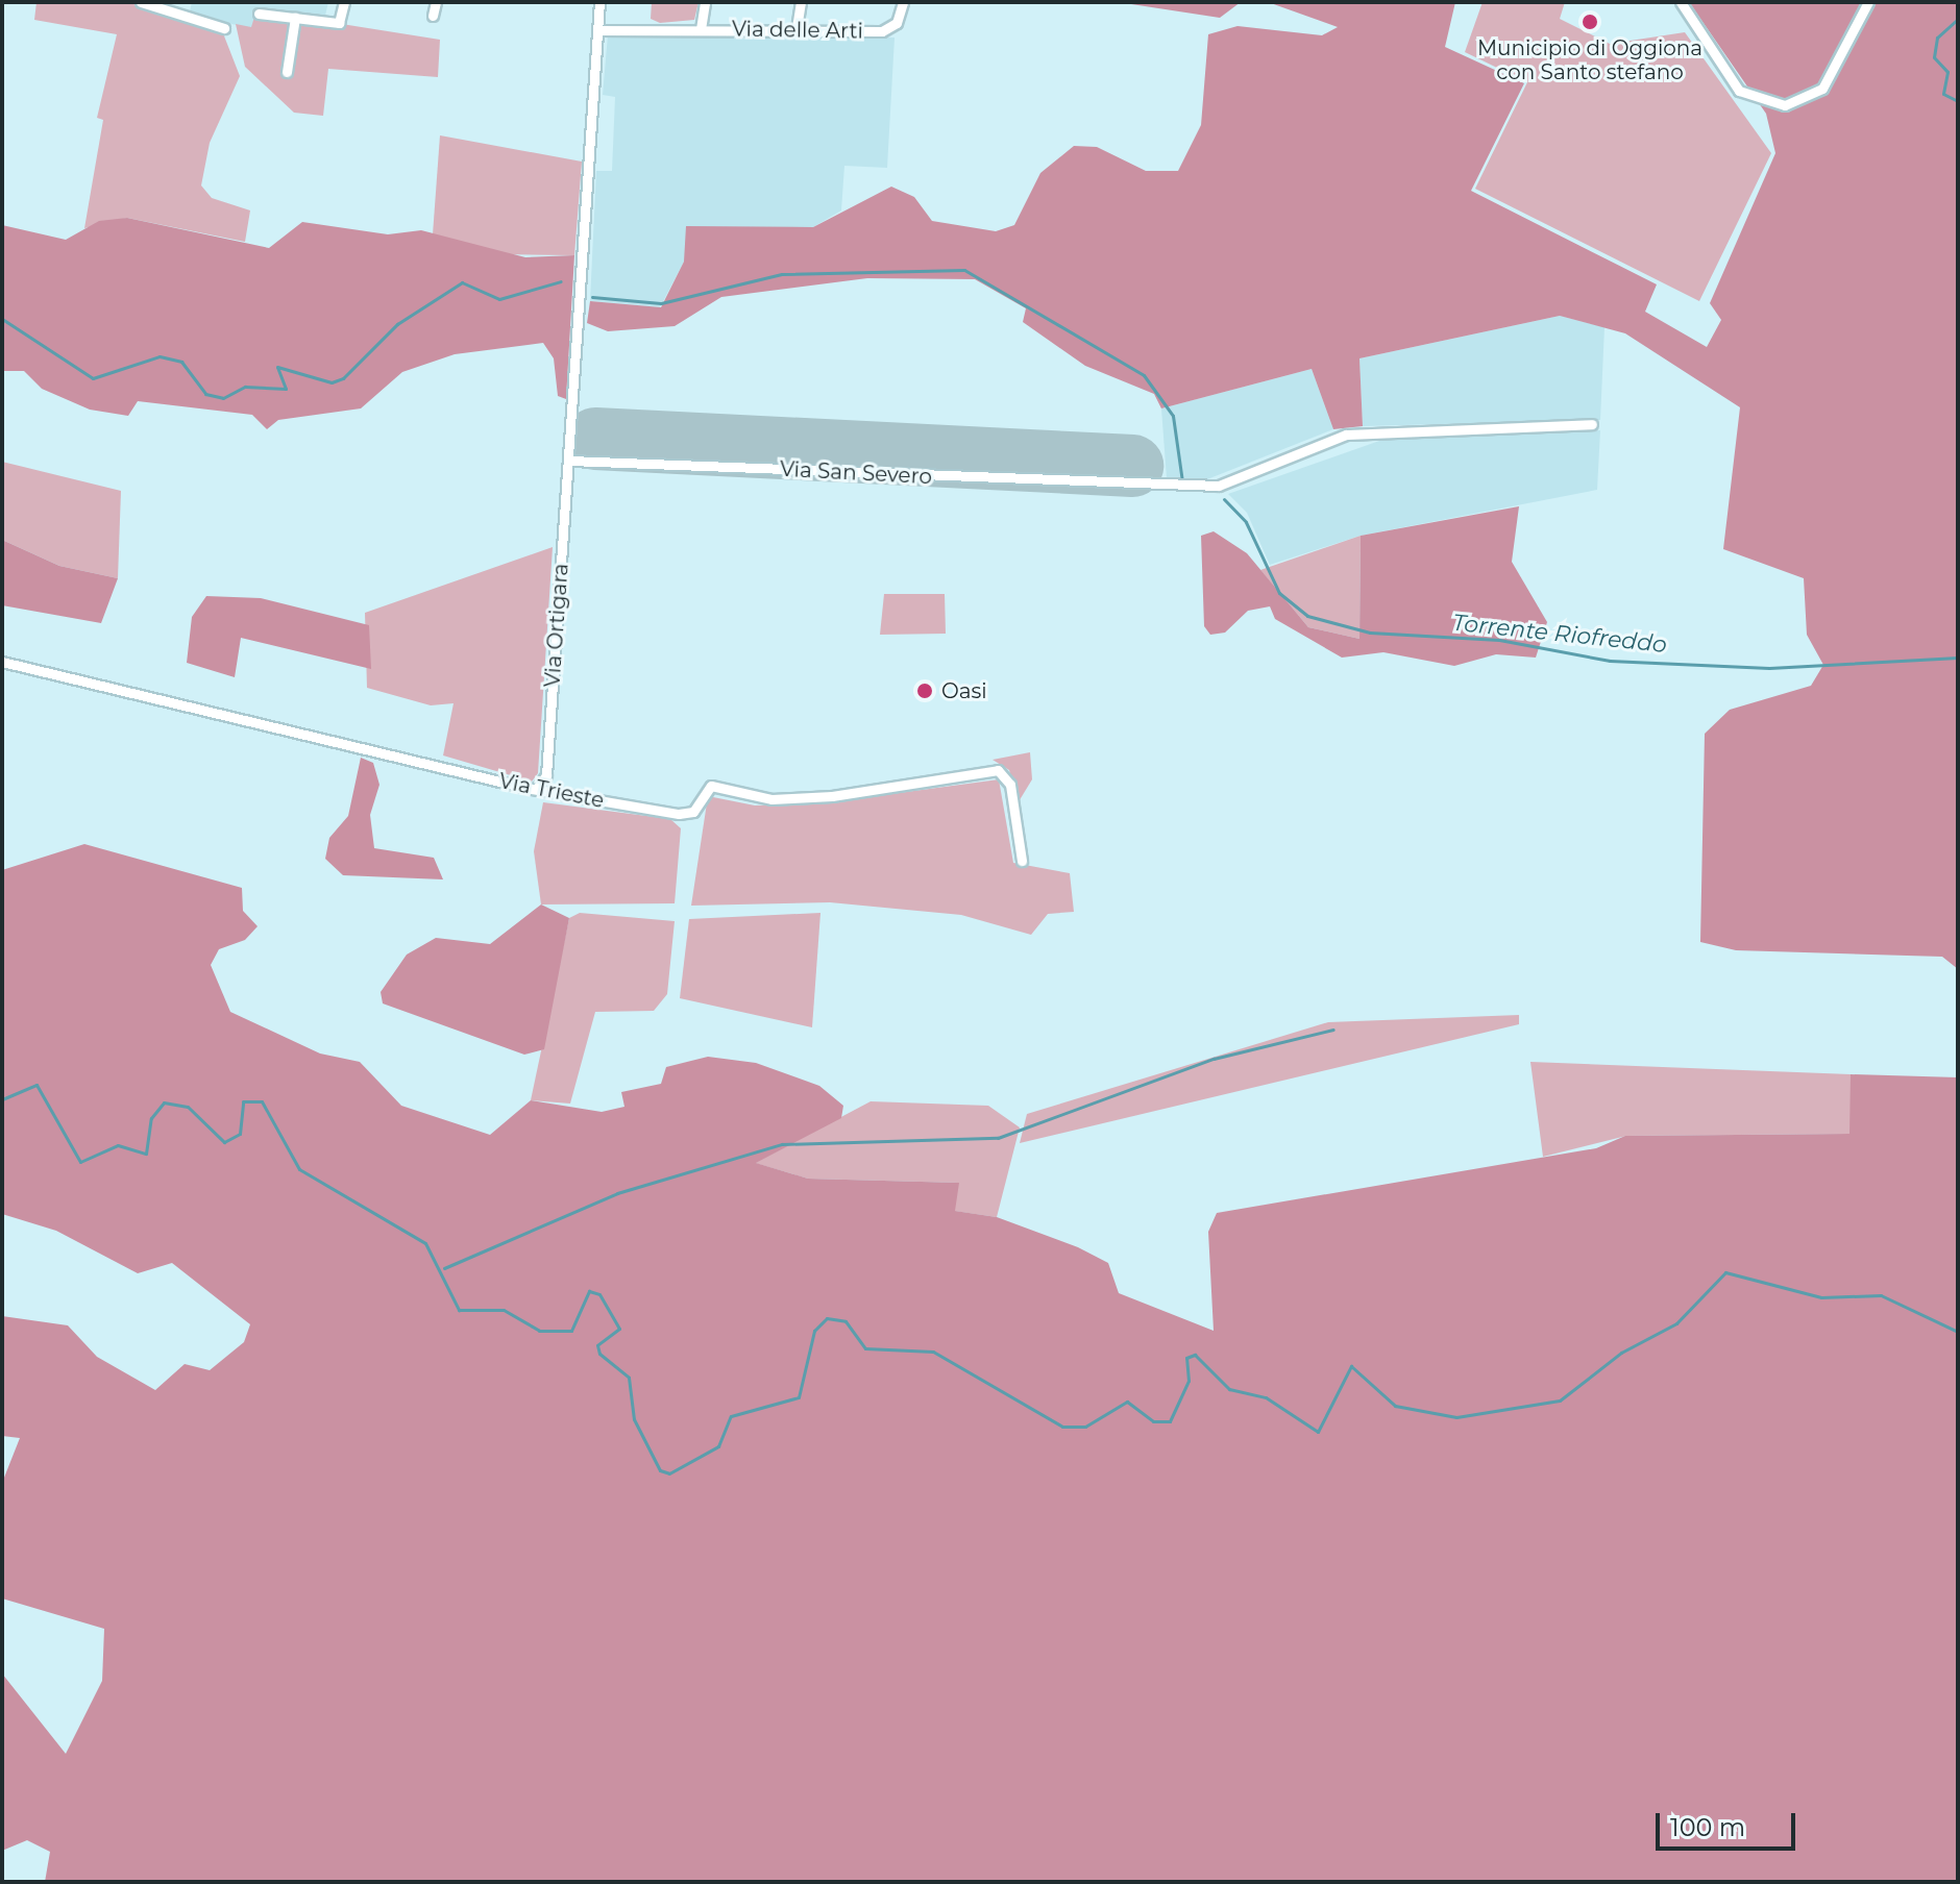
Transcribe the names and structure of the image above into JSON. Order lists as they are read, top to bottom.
{
  "streets": {
    "street": [
      "Via delle Arti",
      "Via San Severo",
      "Via Ortigara",
      "Via Trieste"
    ]
  },
  "crossings": [
    ["Via San Severo", "Via Ortigara"],
    ["Via Ortigara", "Via Trieste"]
  ],
  "water": ["Torrente Riofreddo"],
  "places": ["Municipio di Oggiona con Santo stefano", "Oasi"],
  "scale_bar": "100 m"
}
